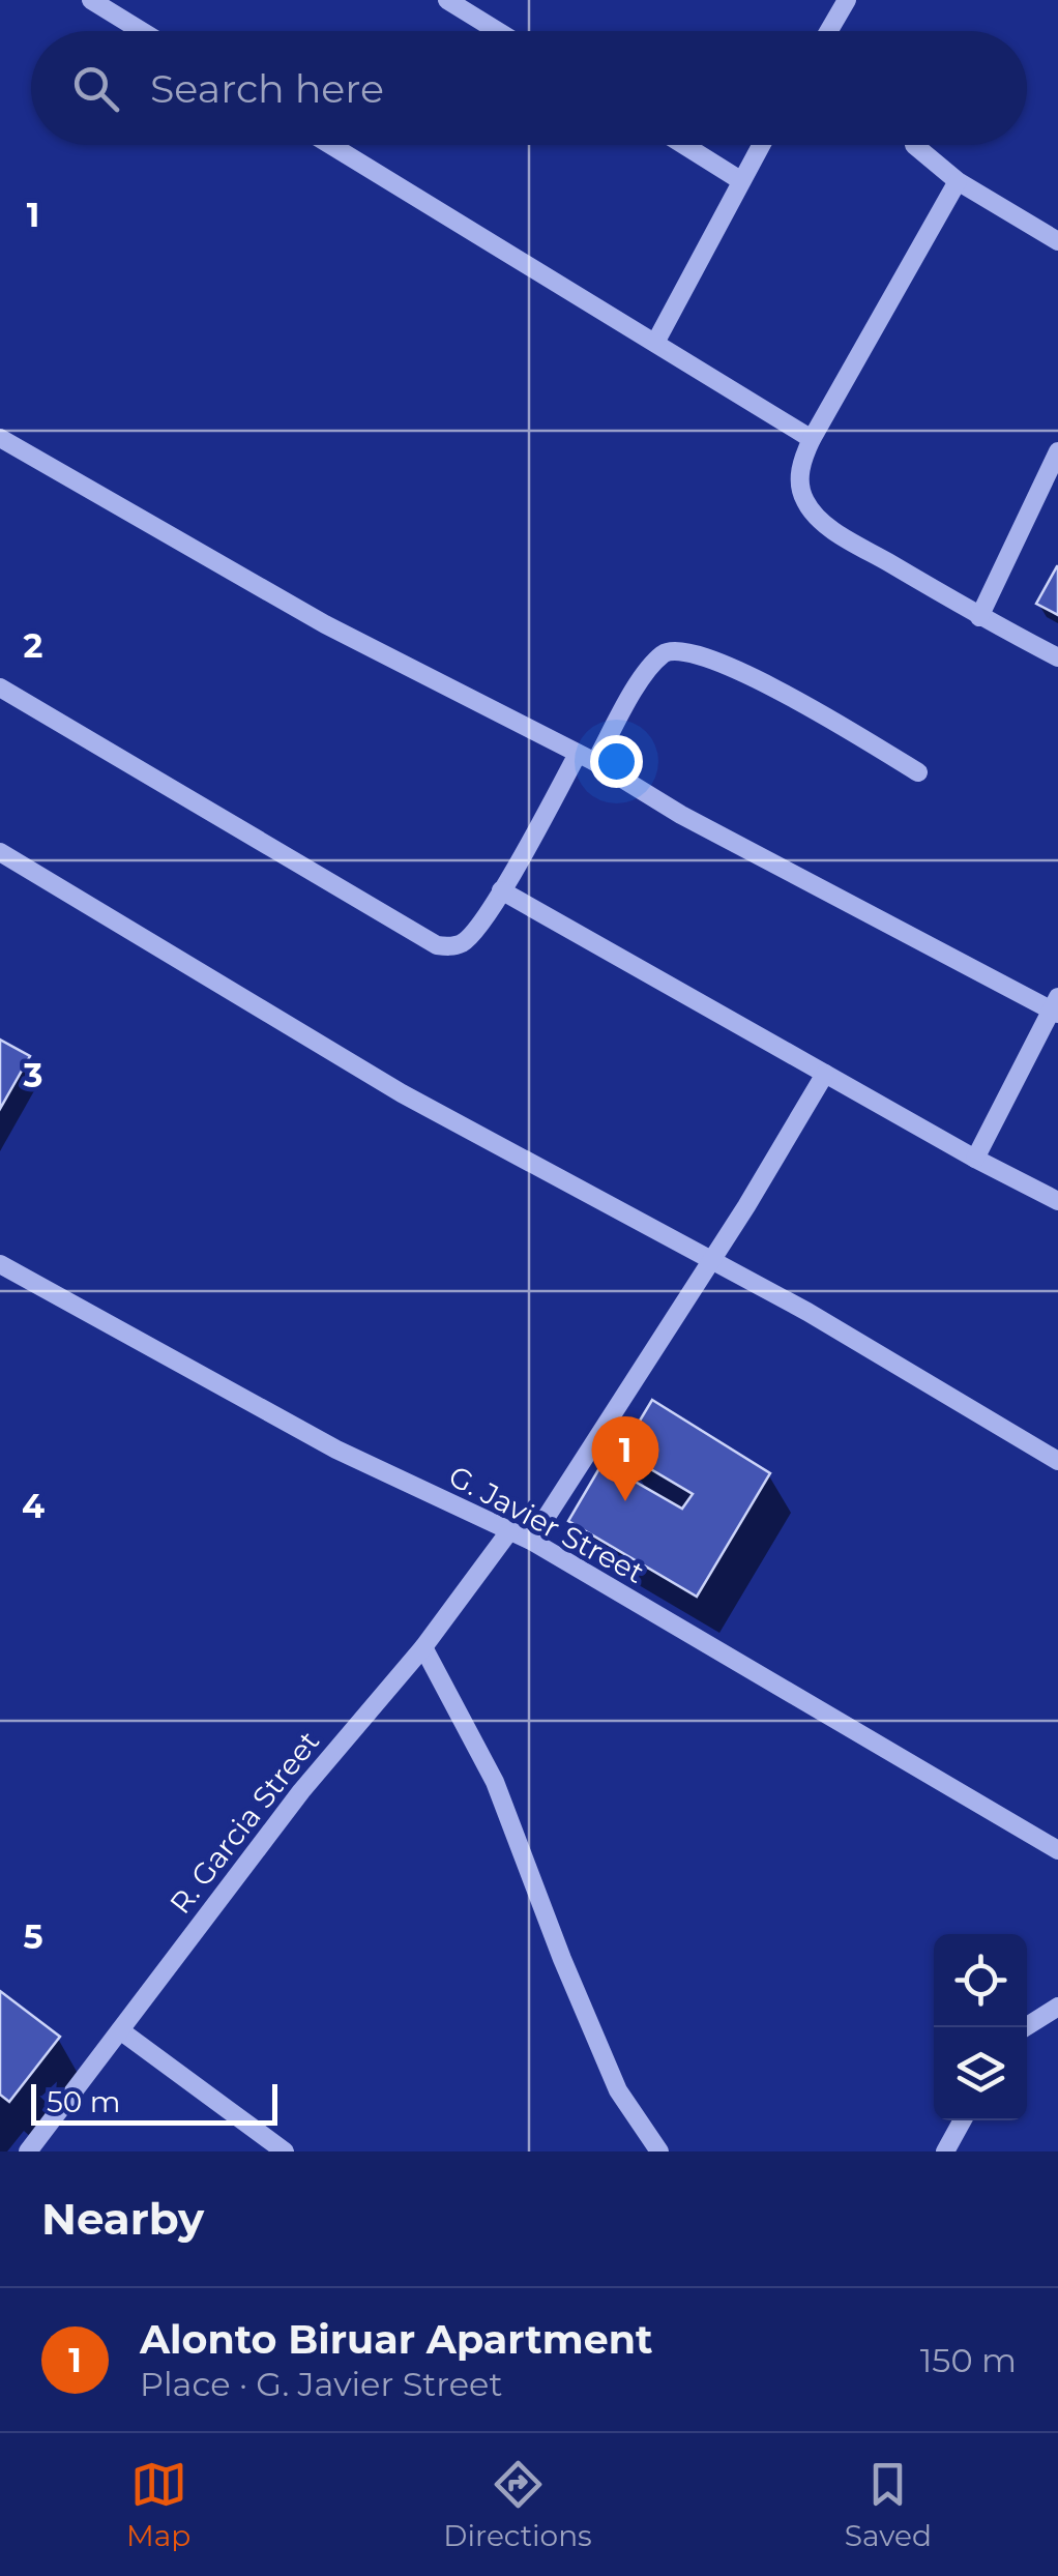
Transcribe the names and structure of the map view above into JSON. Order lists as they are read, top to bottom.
{
  "streets": {
    "street": ["G. Javier Street", "R. Garcia Street"]
  },
  "crossings": [
    ["G. Javier Street", "R. Garcia Street"]
  ],
  "scale_bar": "50 m",
  "page": {
    "search": "Search here",
    "pins": "1",
    "scale": "50 m",
    "heading": "Nearby",
    "list": [
      {
        "mark": "1",
        "name": "Alonto Biruar Apartment",
        "note": "Place · G. Javier Street",
        "value": "150 m"
      }
    ],
    "nav": ["Map", "Directions", "Saved"]
  },
  "grid": {
    "rows": [
      "1",
      "2",
      "3",
      "4",
      "5"
    ]
  }
}
